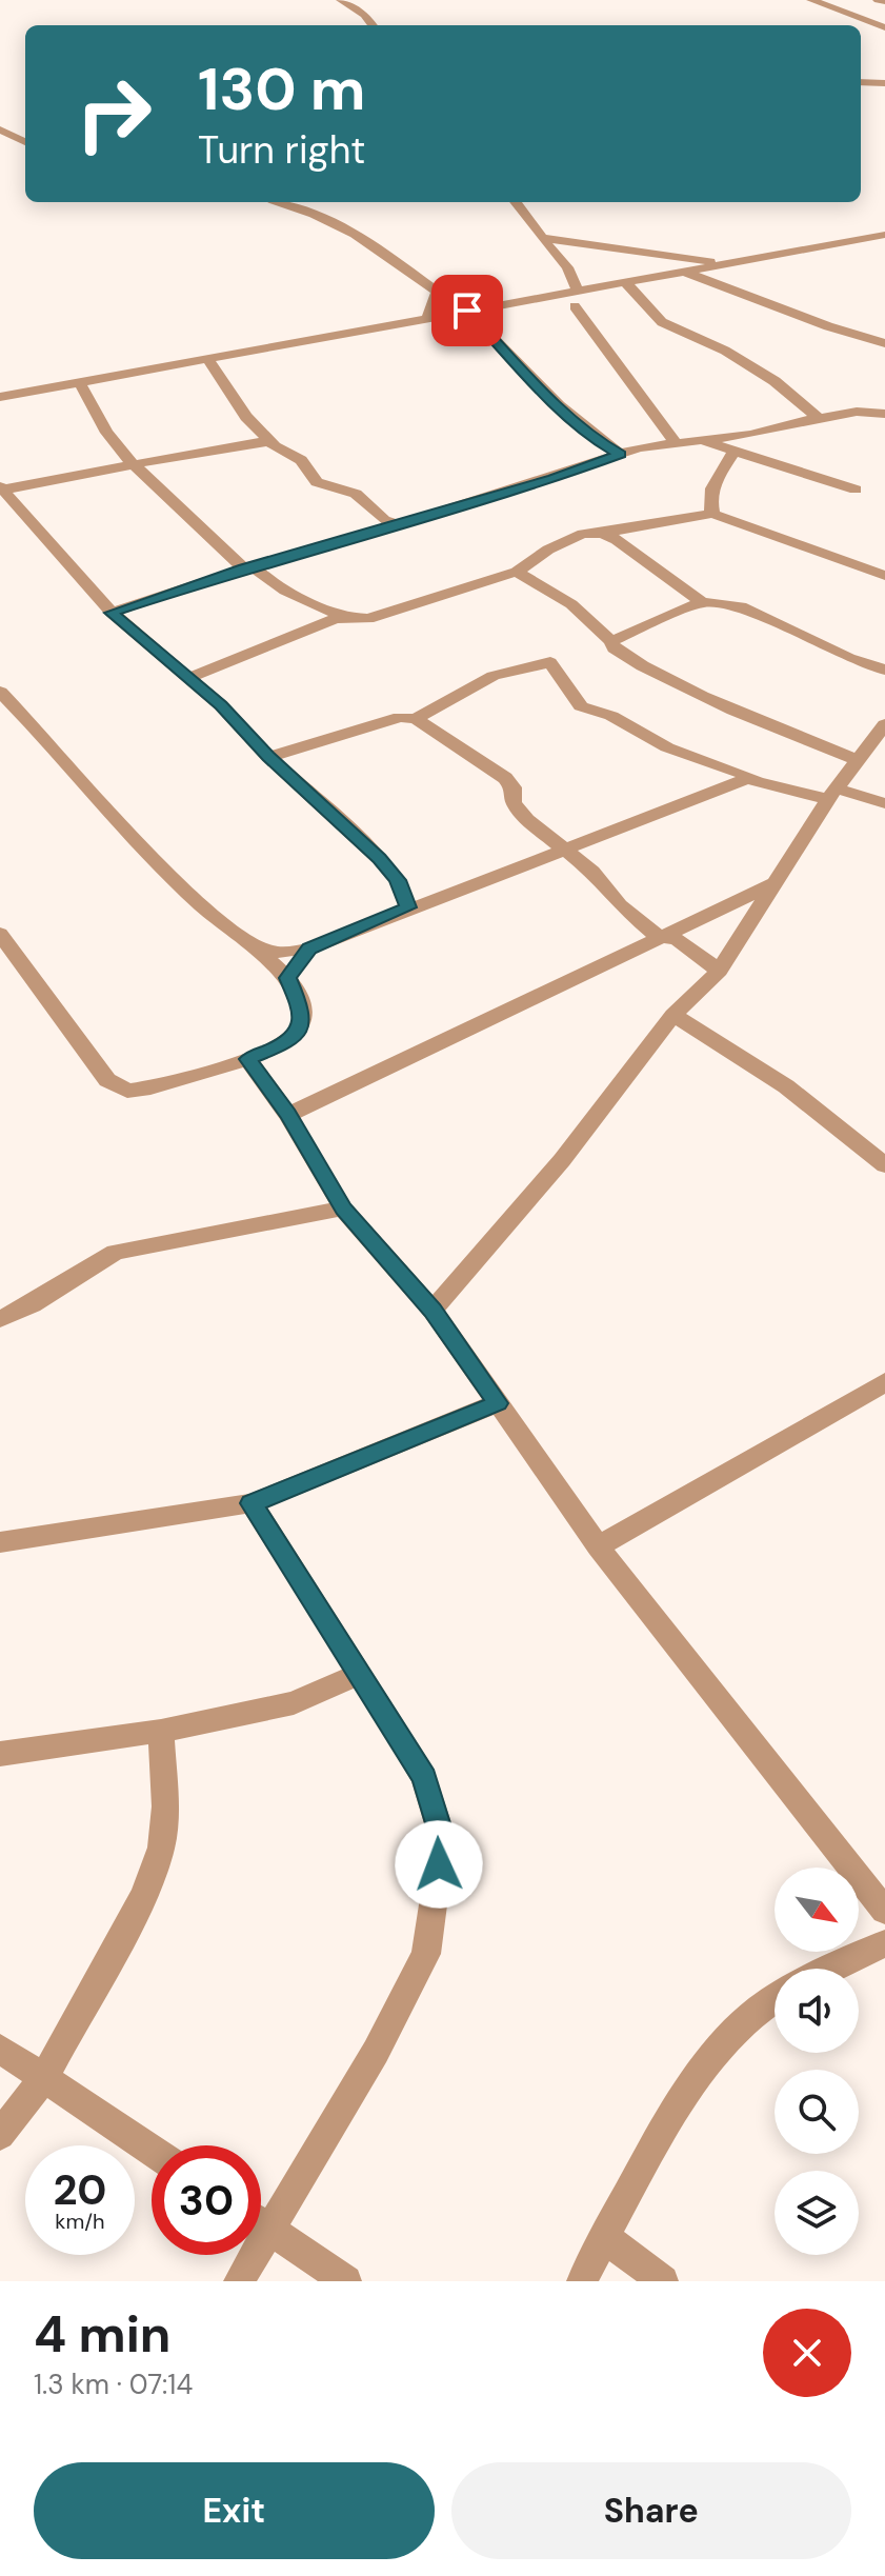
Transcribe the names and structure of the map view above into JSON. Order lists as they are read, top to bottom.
{
  "north": "bottom right",
  "page": {
    "turn": ["130 m", "Turn right"],
    "speed": "20 km/h",
    "limit": "30",
    "heading": ["4 min", "1.3 km · 07:14"],
    "buttons": ["Exit", "Share"]
  }
}
